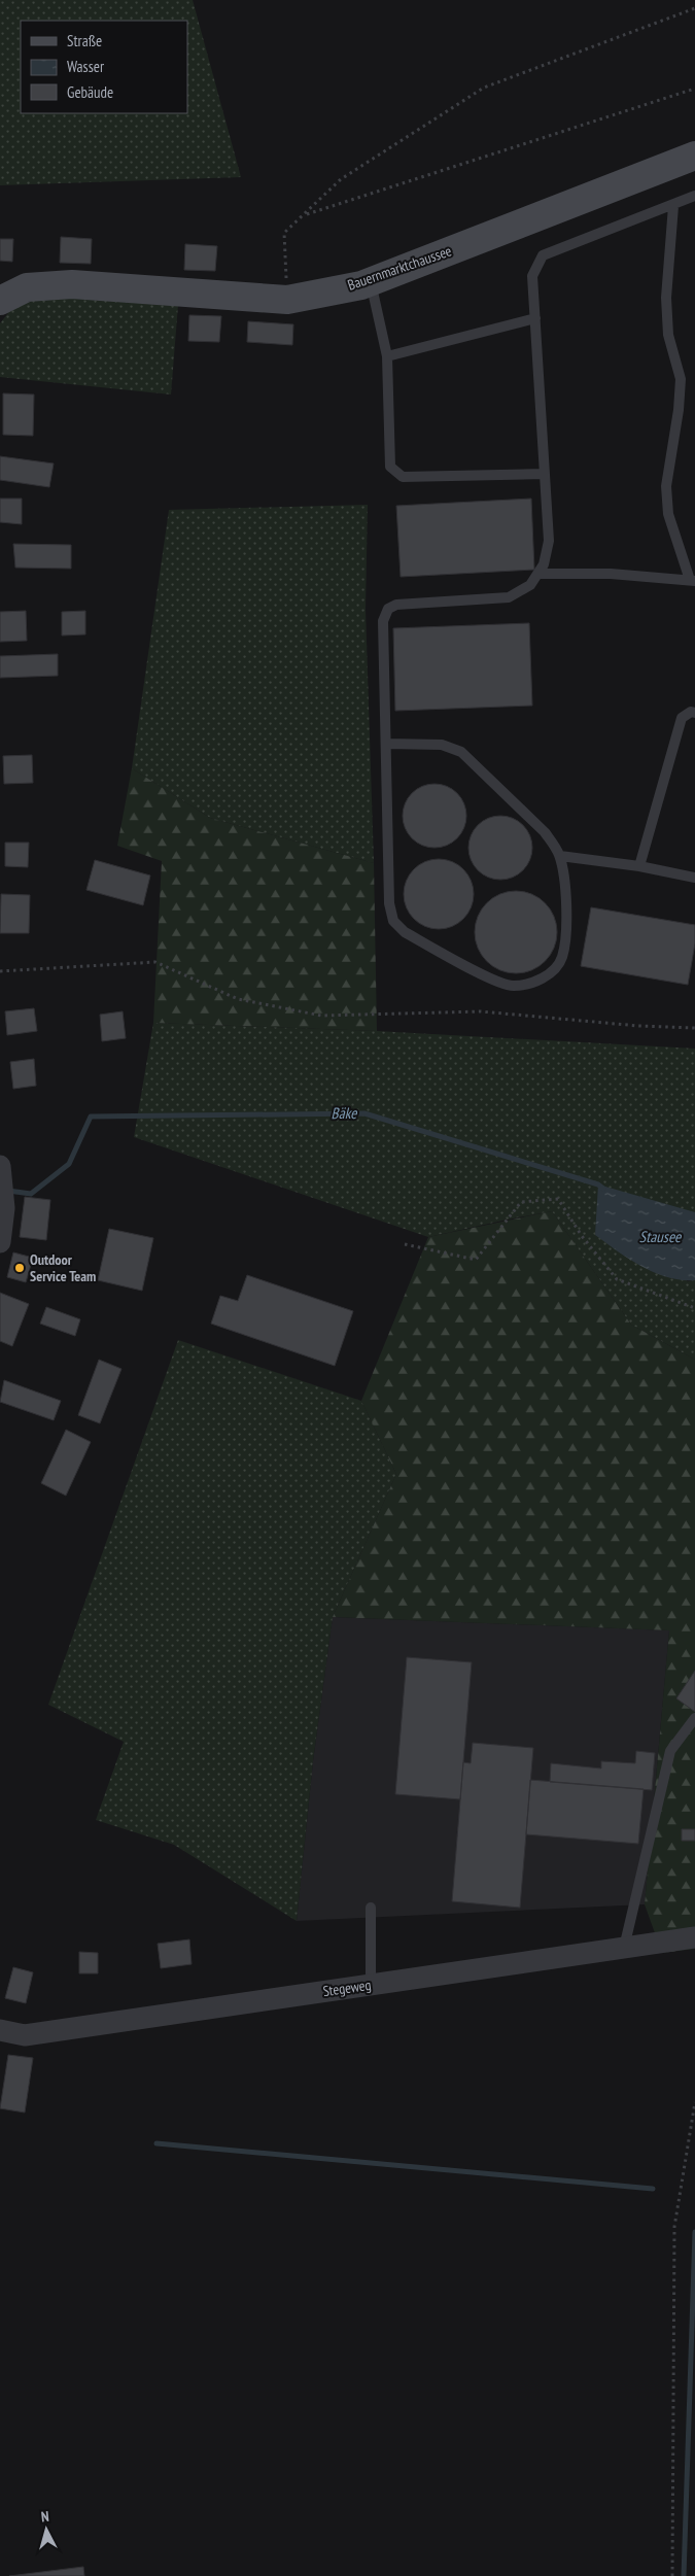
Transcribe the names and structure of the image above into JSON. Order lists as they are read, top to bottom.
{
  "streets": {
    "main road": ["Bauernmarktchaussee"],
    "street": ["Stegeweg"]
  },
  "water": ["Bäke", "Stausee"],
  "places": ["Outdoor Service Team"],
  "legend": ["Straße", "Wasser", "Gebäude"],
  "north": "top"
}
